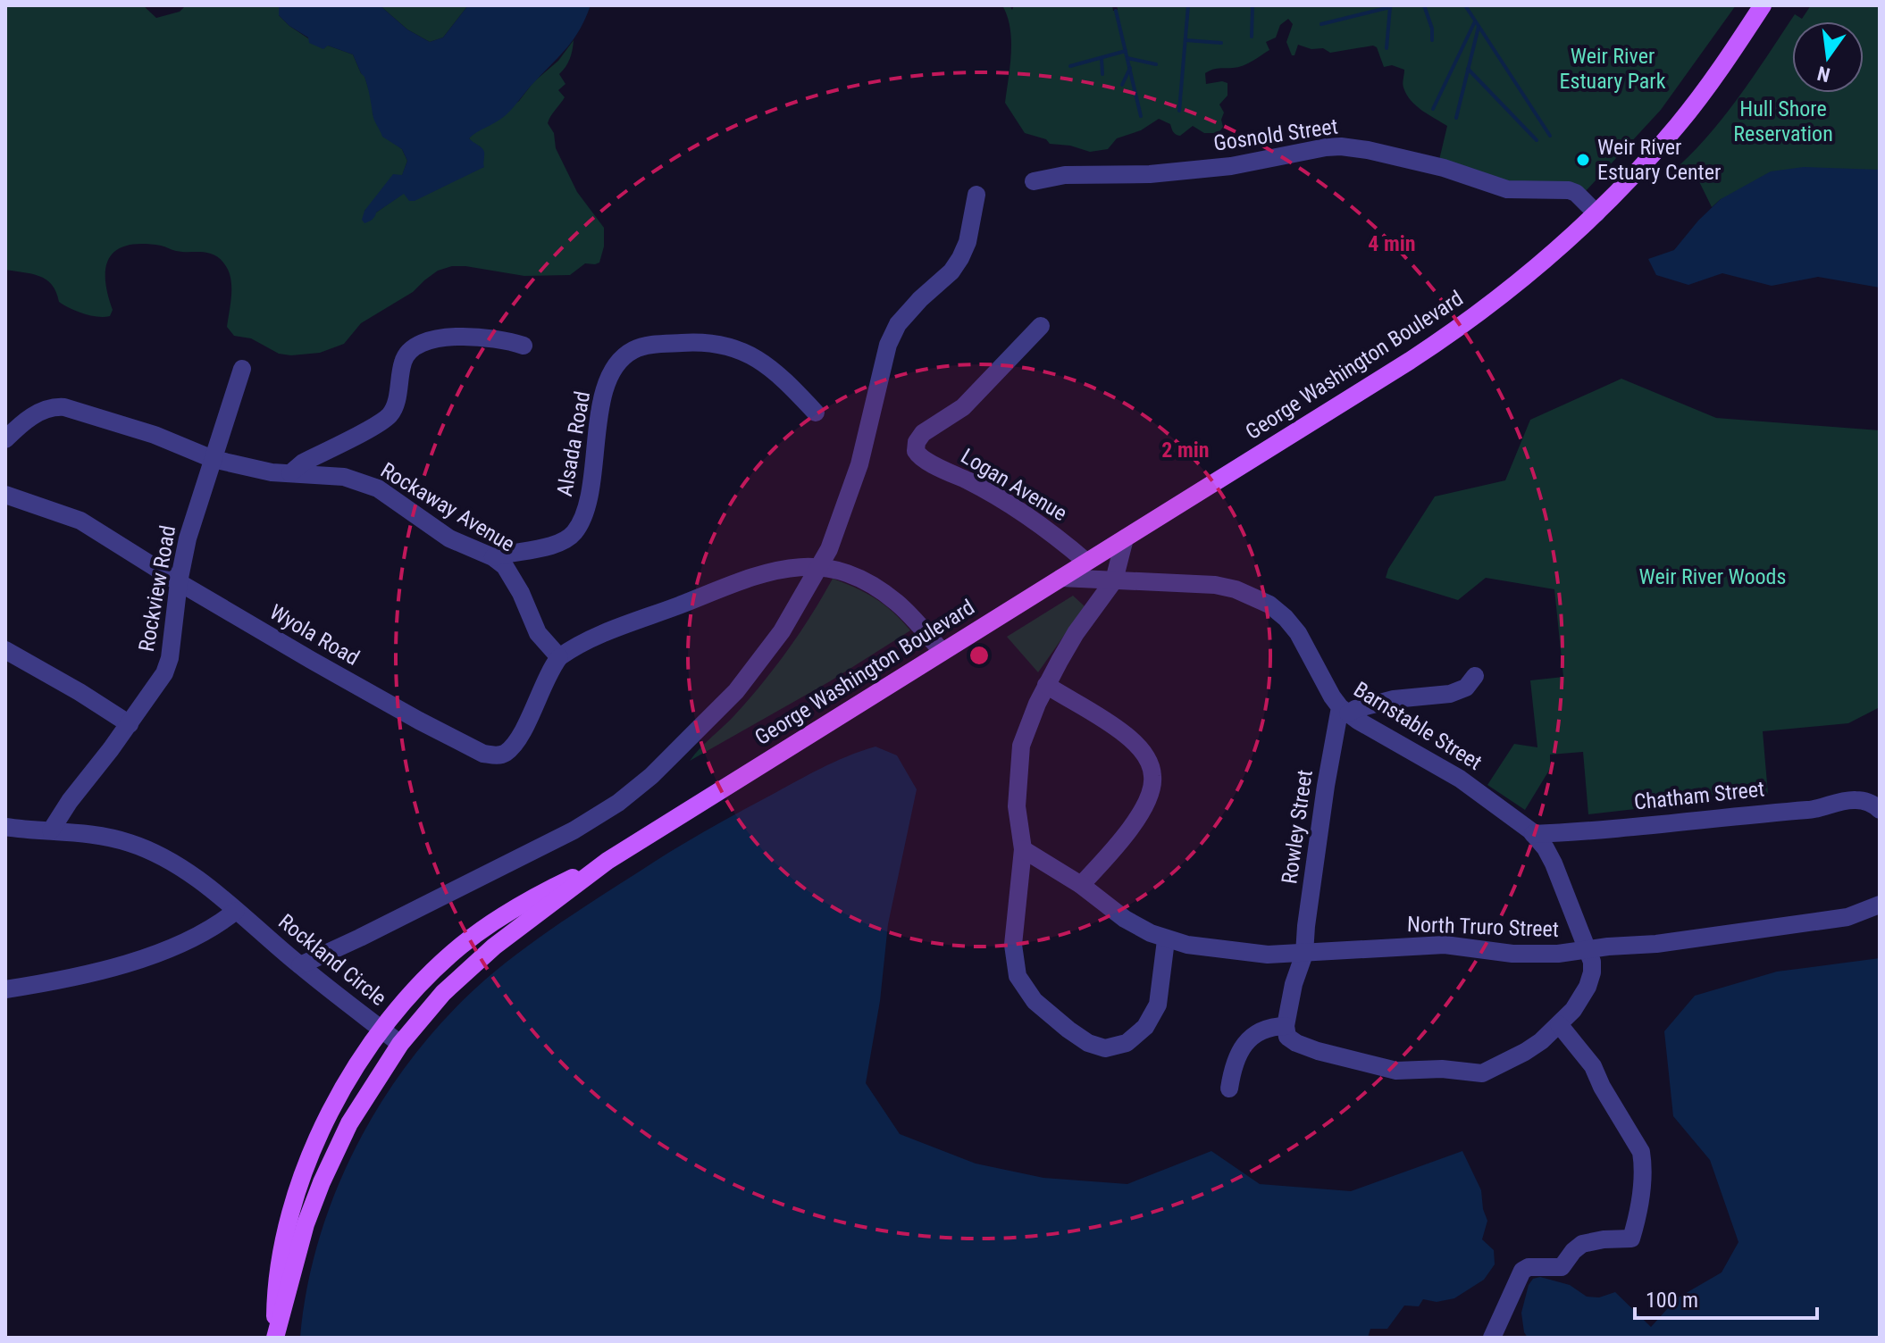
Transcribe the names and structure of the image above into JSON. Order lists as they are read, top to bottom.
{
  "streets": {
    "main road": ["George Washington Boulevard"],
    "street": [
      "Gosnold Street",
      "Alsada Road",
      "Logan Avenue",
      "Rockaway Avenue",
      "Rockview Road",
      "Wyola Road",
      "Barnstable Street",
      "Chatham Street",
      "Rowley Street",
      "North Truro Street",
      "Rockland Circle"
    ]
  },
  "crossings": [
    ["Gosnold Street", "George Washington Boulevard"],
    ["George Washington Boulevard", "Logan Avenue"],
    ["George Washington Boulevard", "Barnstable Street"],
    ["George Washington Boulevard", "Rockland Circle"],
    ["Alsada Road", "Rockaway Avenue"],
    ["Rockaway Avenue", "Rockview Road"],
    ["Rockaway Avenue", "Wyola Road"],
    ["Rockview Road", "Wyola Road"],
    ["Rockview Road", "Rockland Circle"],
    ["Barnstable Street", "Chatham Street"],
    ["Barnstable Street", "Rowley Street"],
    ["Barnstable Street", "North Truro Street"],
    ["Rowley Street", "North Truro Street"]
  ],
  "parks": ["Weir River Estuary Park", "Hull Shore Reservation", "Weir River Woods"],
  "places": ["Weir River Estuary Center"],
  "scale_bar": "100 m",
  "north": "bottom",
  "rings": ["4 min", "2 min"]
}
